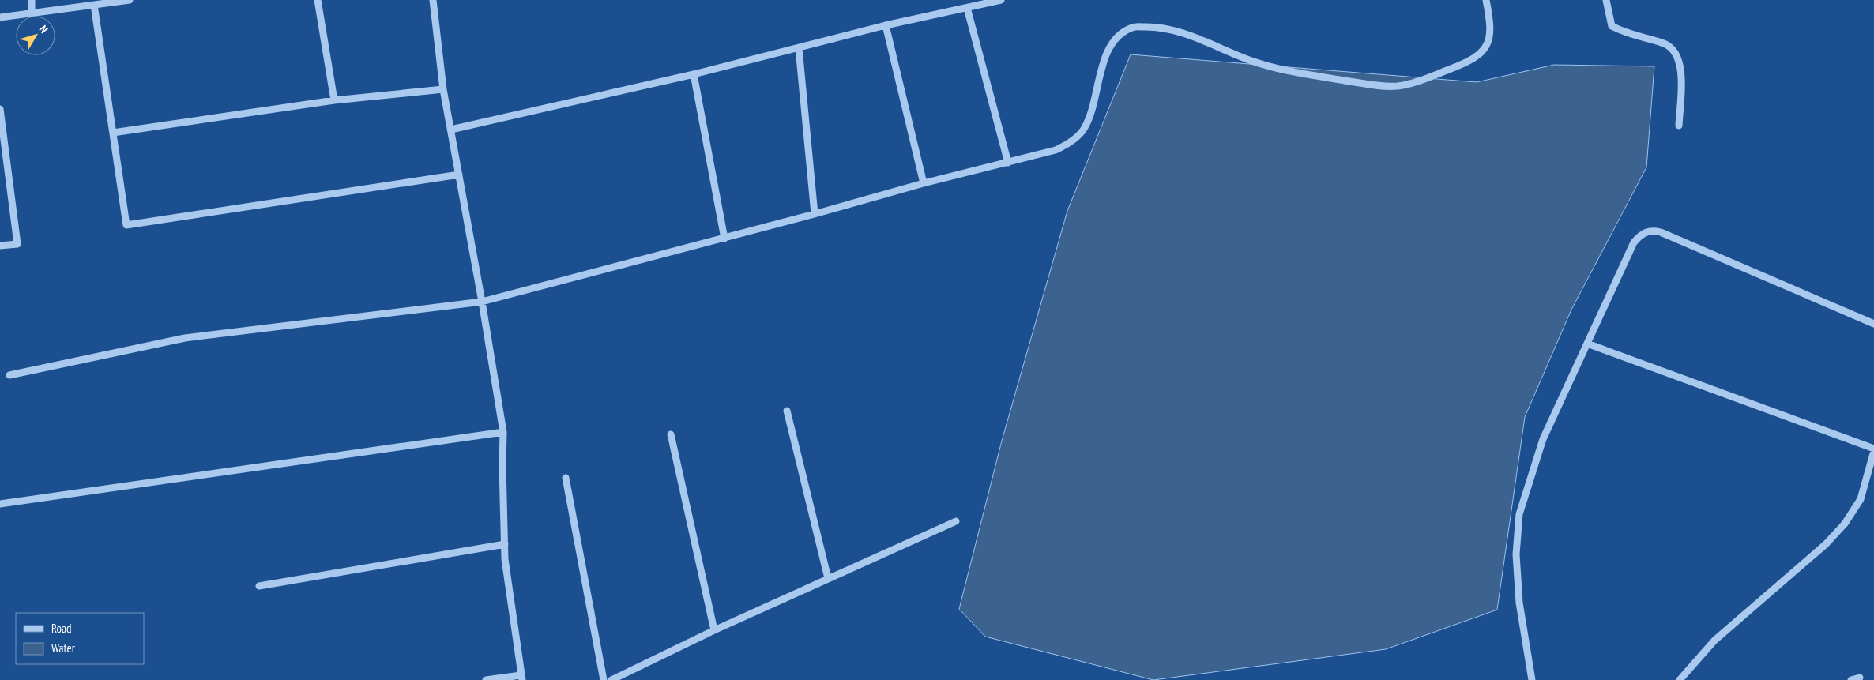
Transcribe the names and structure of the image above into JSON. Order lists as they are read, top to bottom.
{
  "legend": ["Road", "Water"],
  "north": "top right"
}
